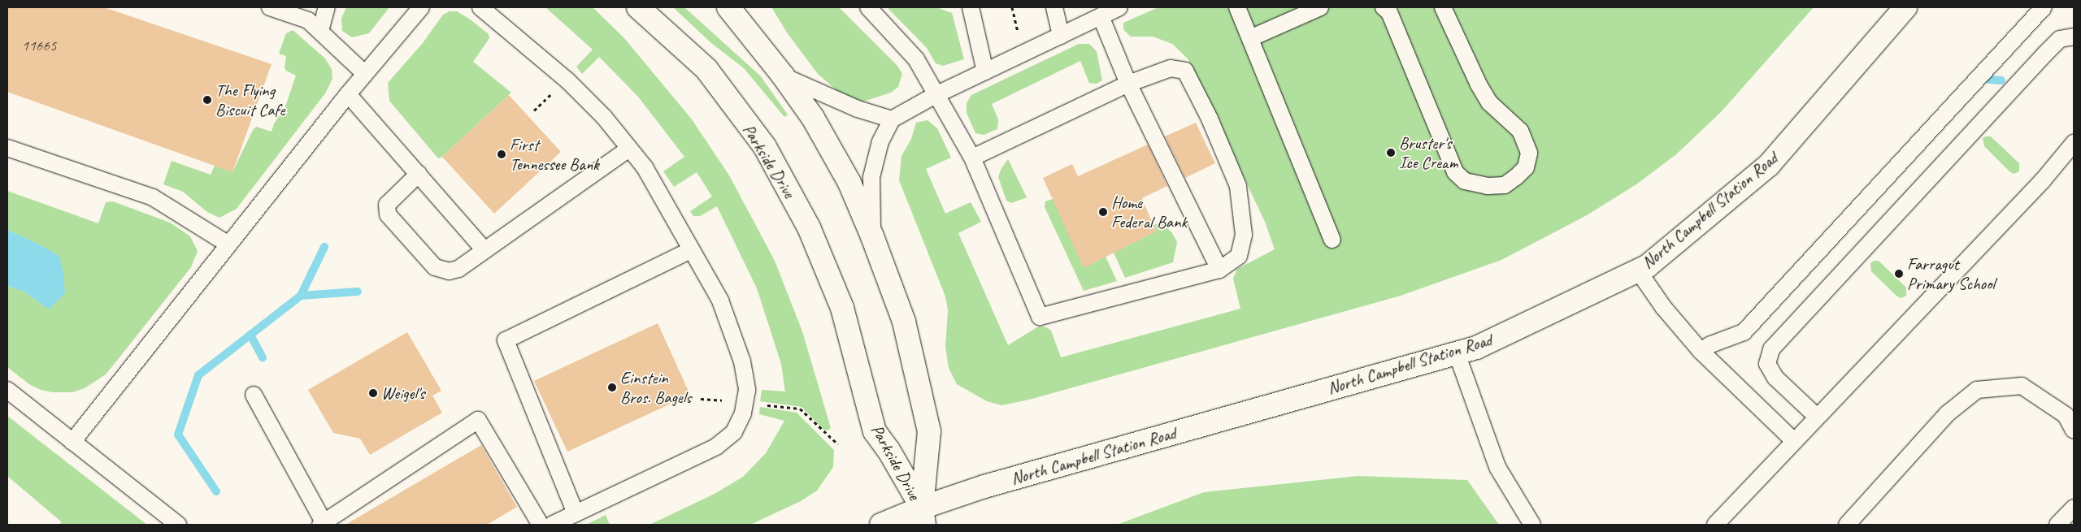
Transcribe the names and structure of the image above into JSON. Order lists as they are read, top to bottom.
{
  "streets": {
    "main road": ["Parkside Drive", "North Campbell Station Road"]
  },
  "crossings": [
    ["Parkside Drive", "North Campbell Station Road"]
  ],
  "places": [
    "The Flying Biscuit Cafe",
    "Bruster's Ice Cream",
    "First Tennessee Bank",
    "Home Federal Bank",
    "Farragut Primary School",
    "Einstein Bros. Bagels",
    "Weigel's"
  ],
  "house_numbers": ["11665"]
}
